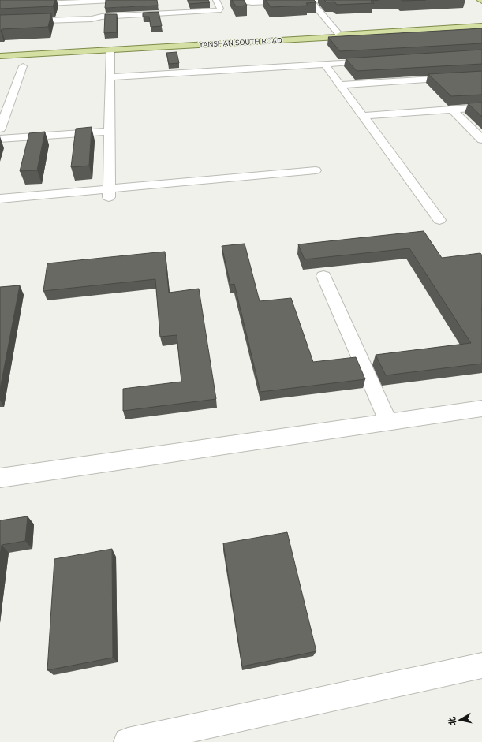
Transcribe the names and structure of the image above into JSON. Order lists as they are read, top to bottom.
{
  "streets": {
    "main road": ["YANSHAN SOUTH ROAD"]
  },
  "north": "left"
}
